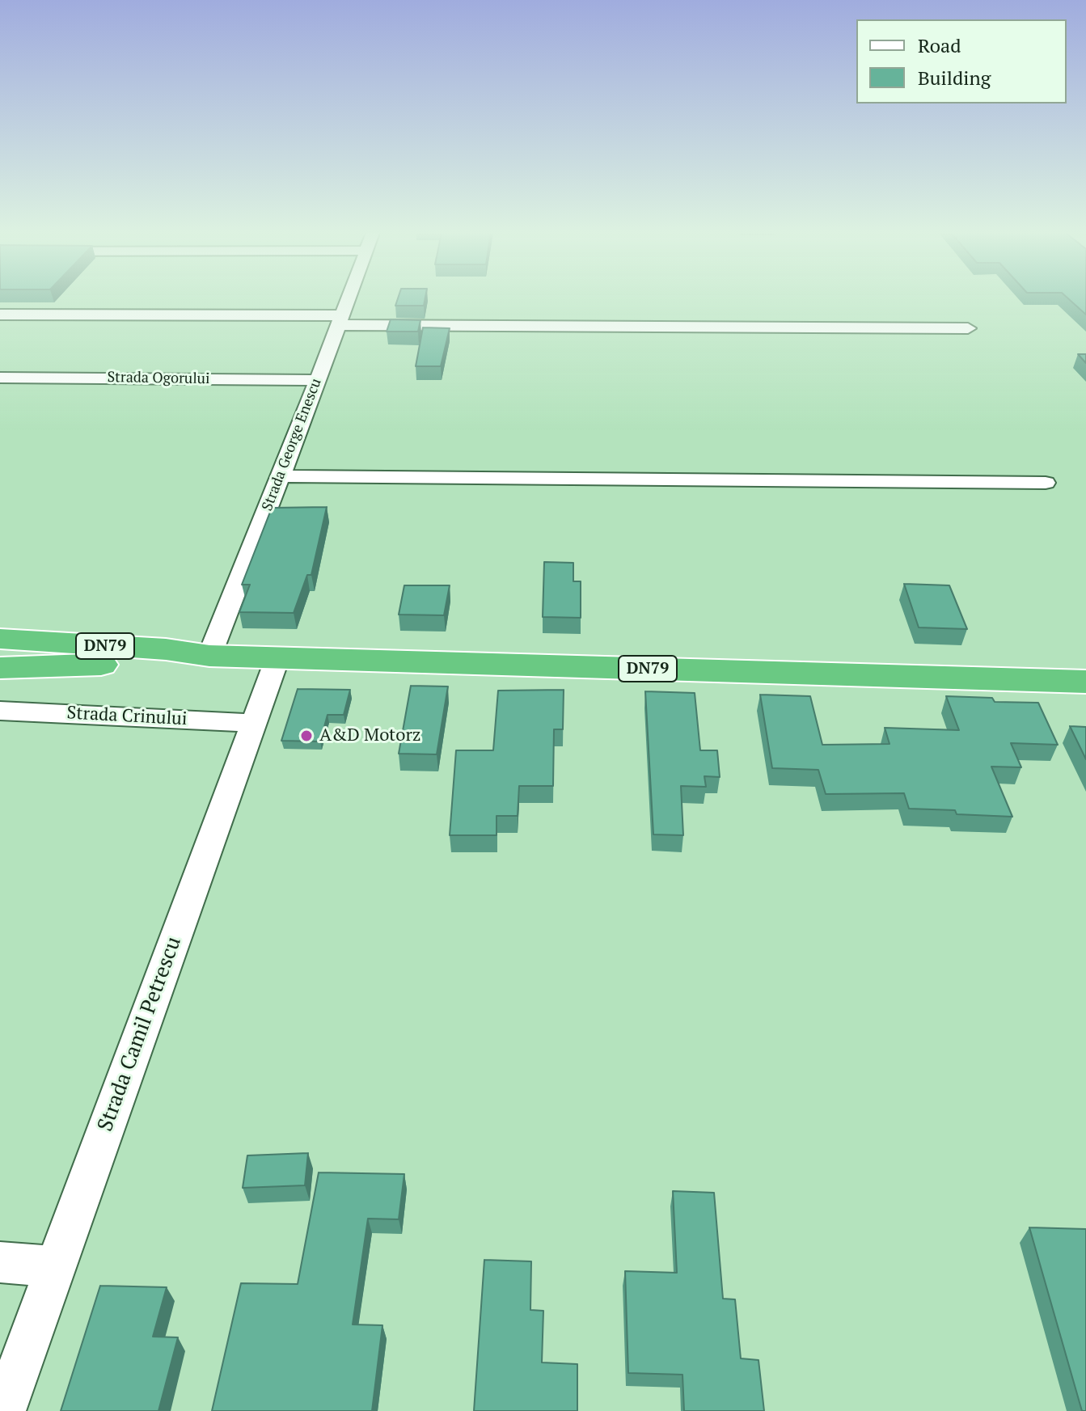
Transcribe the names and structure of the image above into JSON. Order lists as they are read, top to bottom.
{
  "streets": {
    "highway": ["DN79"],
    "street": [
      "Strada Ogorului",
      "Strada George Enescu",
      "Strada Crinului",
      "Strada Camil Petrescu"
    ]
  },
  "crossings": [
    ["Strada Ogorului", "Strada George Enescu"],
    ["Strada George Enescu", "DN79"],
    ["DN79", "Strada Camil Petrescu"],
    ["Strada Crinului", "Strada Camil Petrescu"]
  ],
  "places": ["A&D Motorz"],
  "legend": ["Road", "Building"]
}
